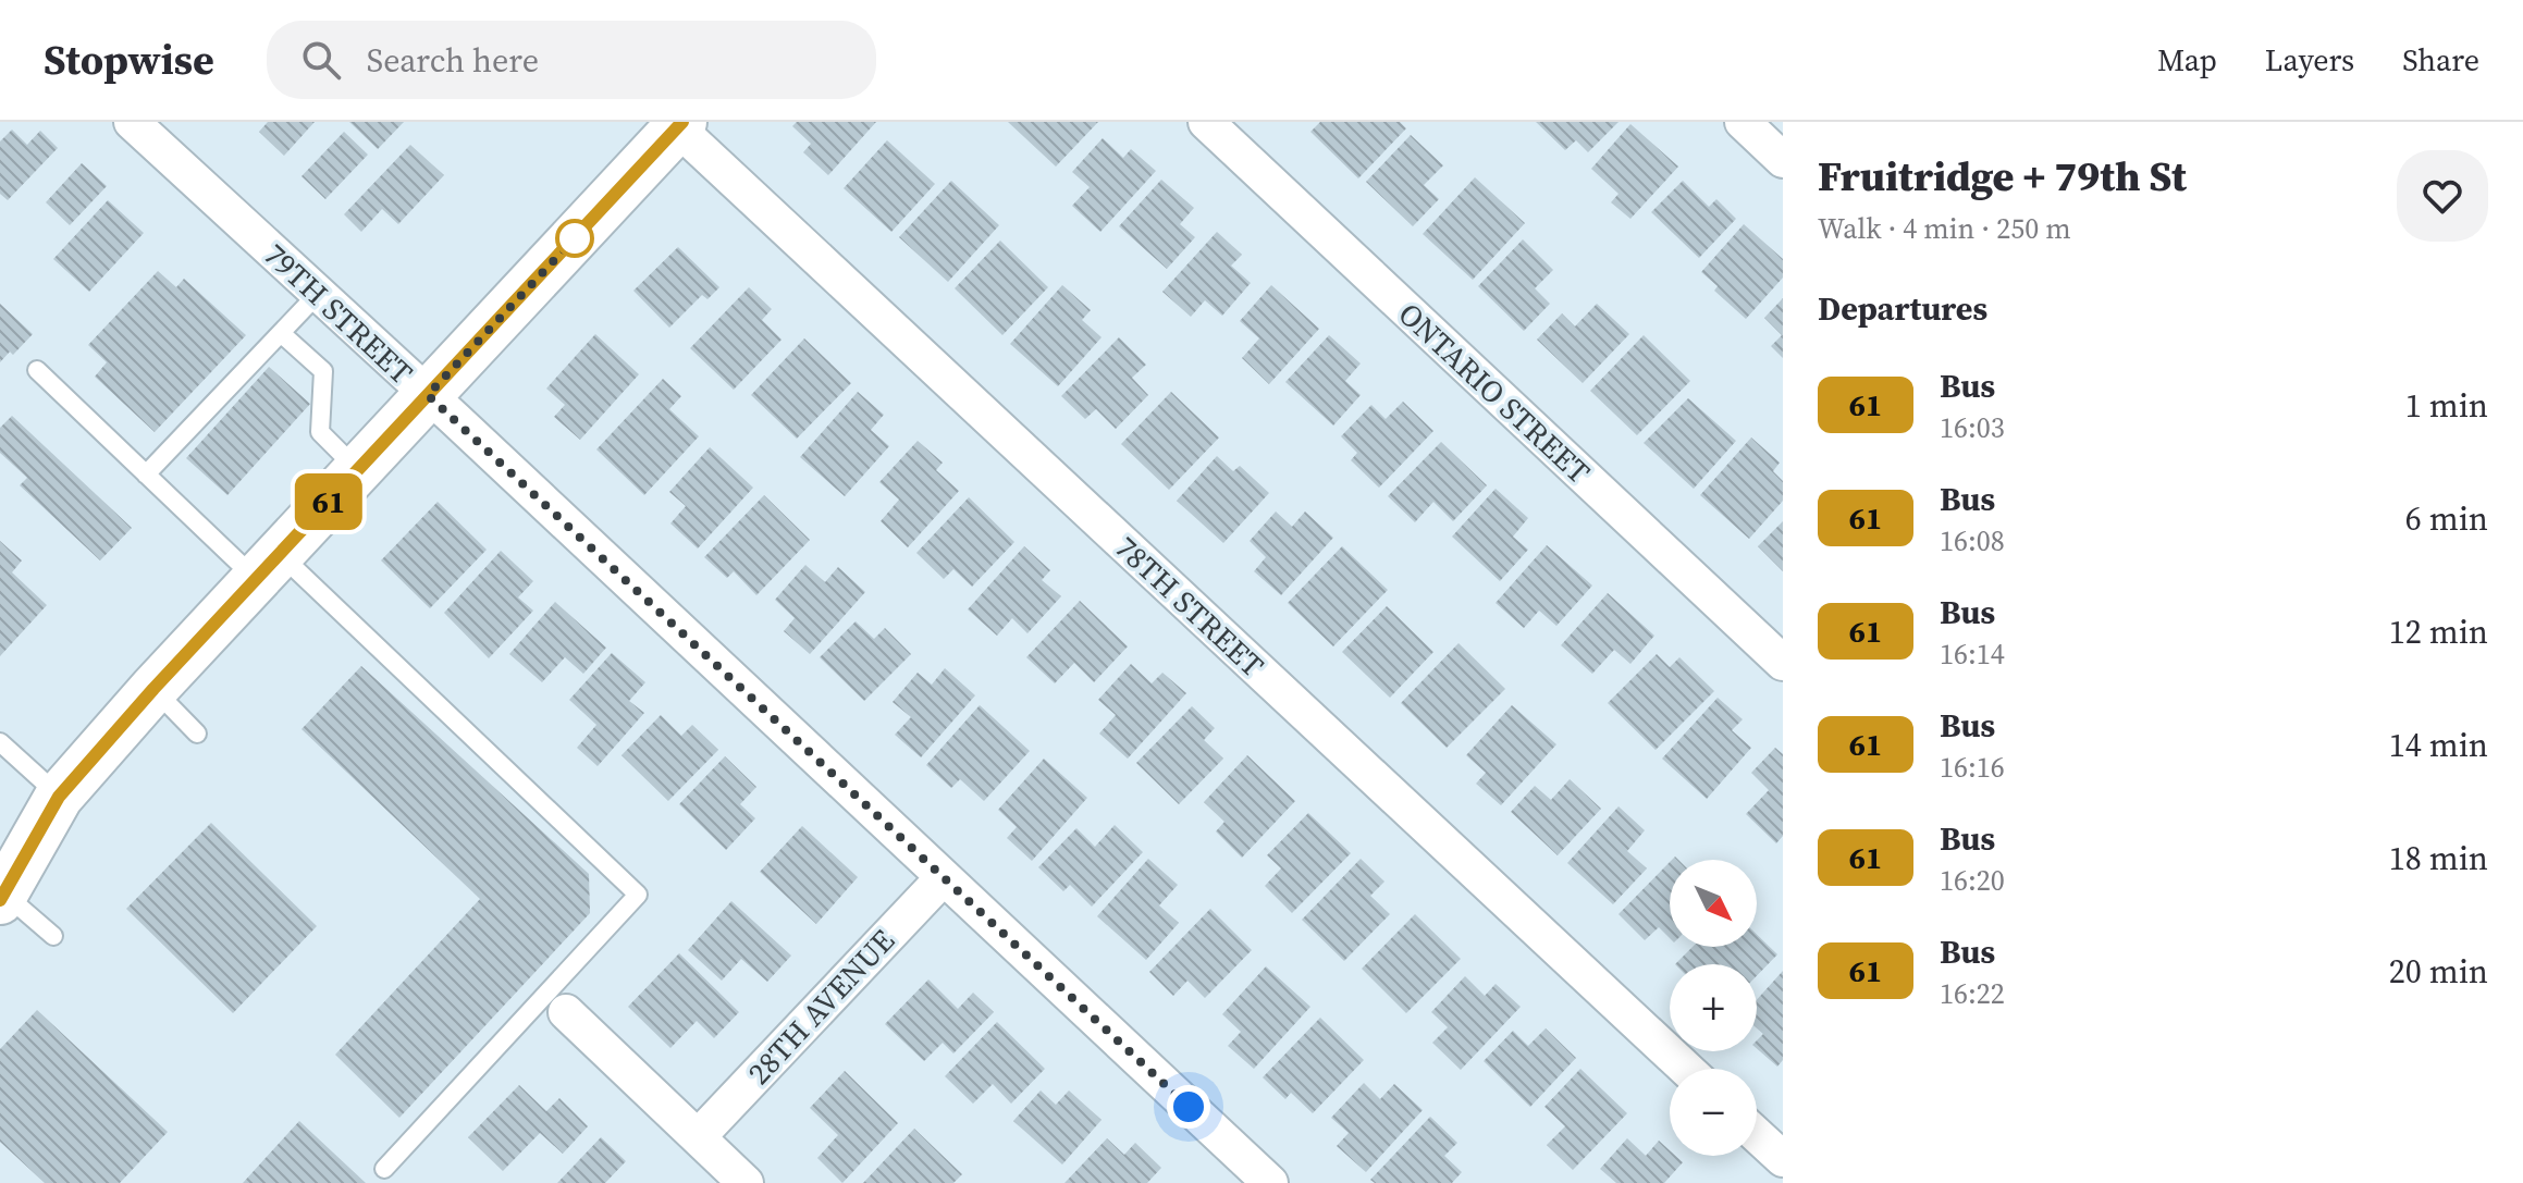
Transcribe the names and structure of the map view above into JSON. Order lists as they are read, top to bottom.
{
  "streets": {
    "street": [
      "79TH STREET",
      "ONTARIO STREET",
      "78TH STREET",
      "28TH AVENUE"
    ]
  },
  "crossings": [
    ["79TH STREET", "28TH AVENUE"]
  ],
  "lines": ["bus line 61"],
  "north": "bottom right",
  "page": {
    "header": "Stopwise",
    "search": "Search here",
    "nav": ["Map", "Layers", "Share"],
    "on_map": "61",
    "heading": [
      ["Fruitridge + 79th St", "Walk · 4 min · 250 m"],
      "Departures"
    ],
    "list": [
      {
        "mark": "61",
        "name": "Bus",
        "note": "16:03",
        "value": "1 min"
      },
      {
        "mark": "61",
        "name": "Bus",
        "note": "16:08",
        "value": "6 min"
      },
      {
        "mark": "61",
        "name": "Bus",
        "note": "16:14",
        "value": "12 min"
      },
      {
        "mark": "61",
        "name": "Bus",
        "note": "16:16",
        "value": "14 min"
      },
      {
        "mark": "61",
        "name": "Bus",
        "note": "16:20",
        "value": "18 min"
      },
      {
        "mark": "61",
        "name": "Bus",
        "note": "16:22",
        "value": "20 min"
      }
    ],
    "map_buttons": ["+", "−"]
  }
}
